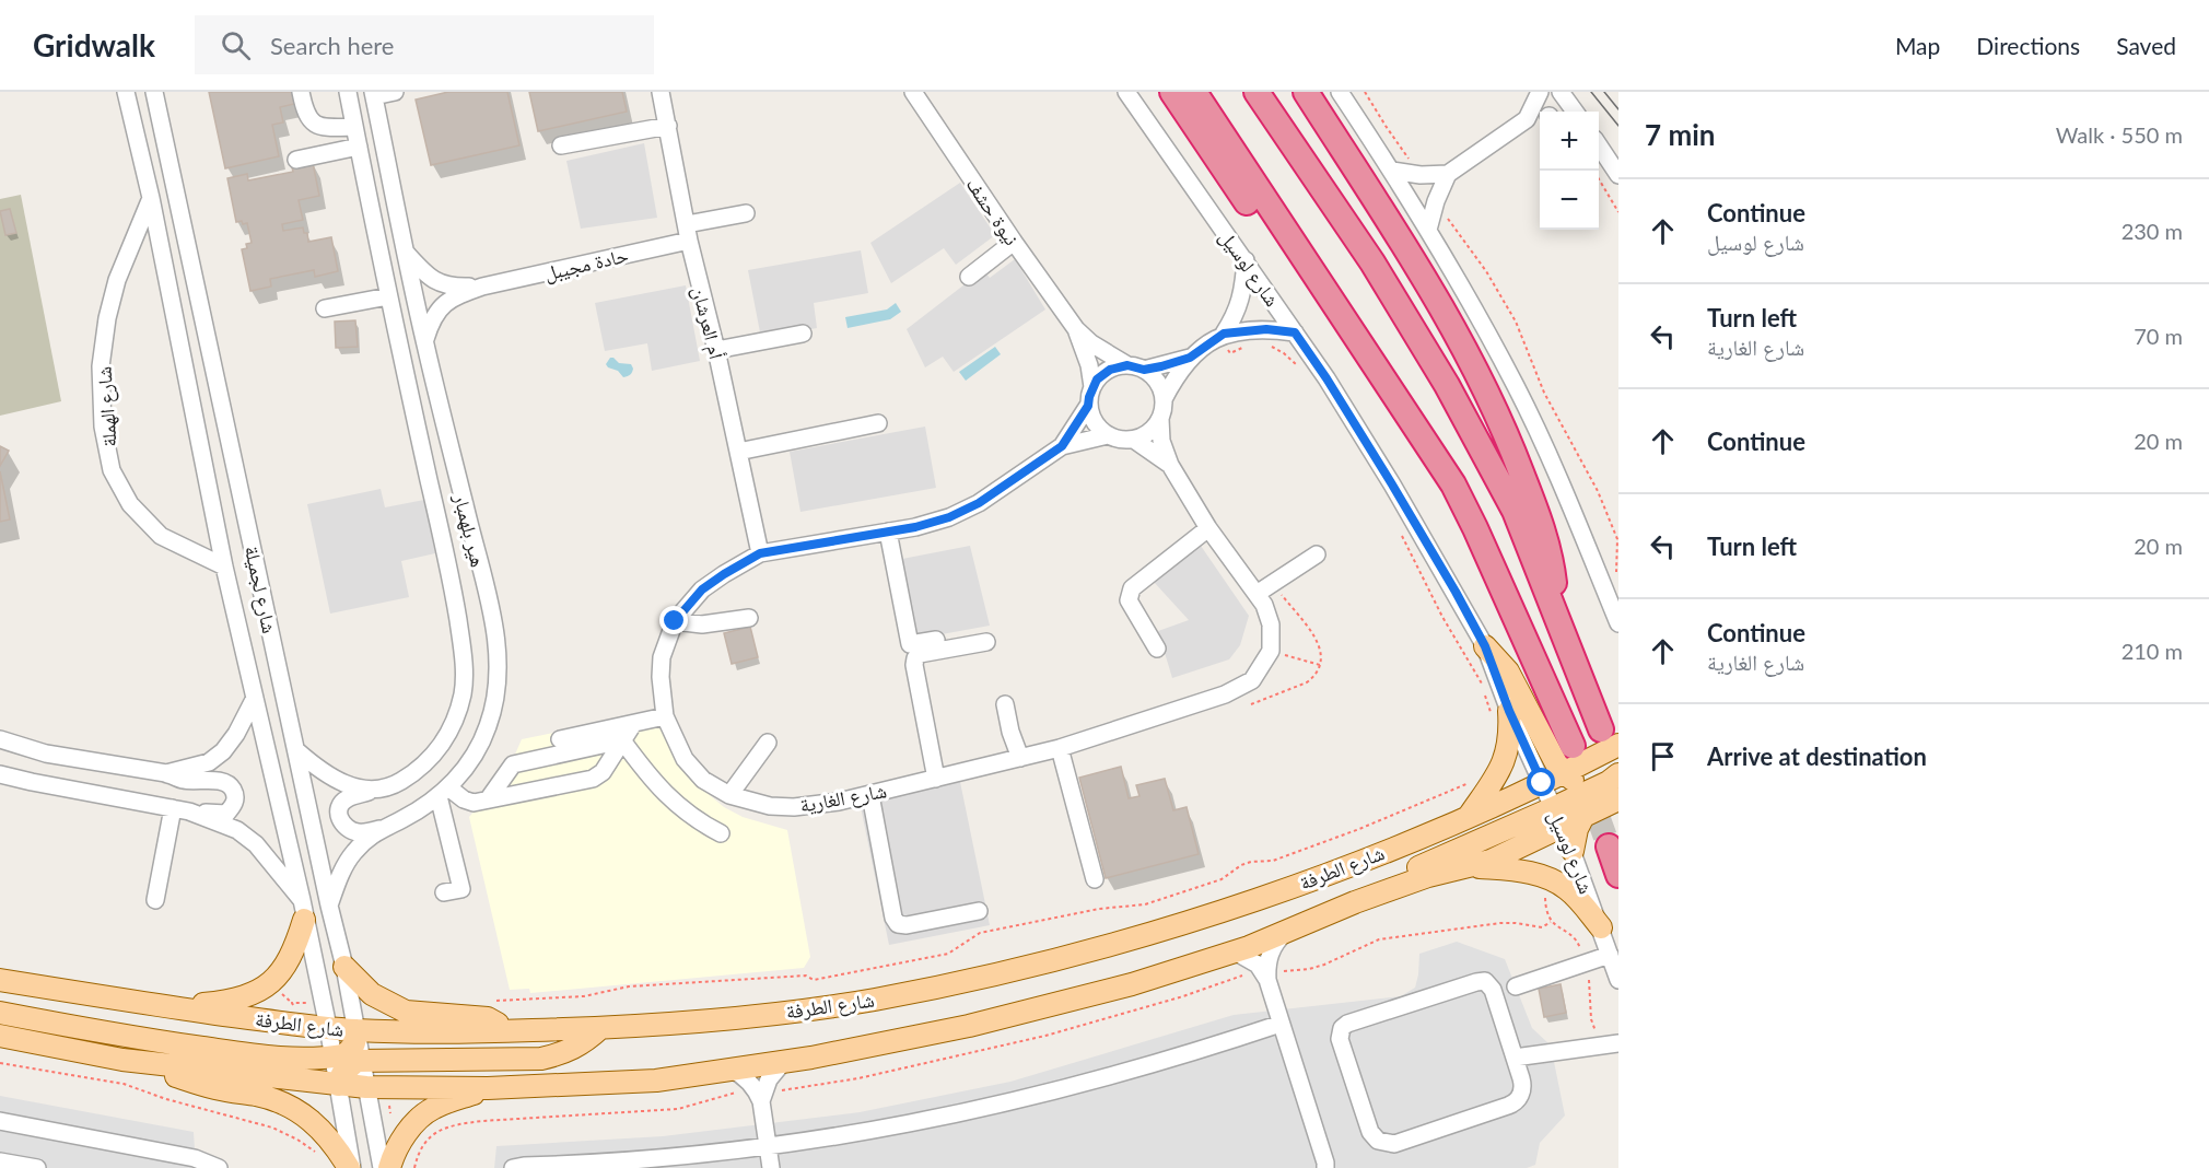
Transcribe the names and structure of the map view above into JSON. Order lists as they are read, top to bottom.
{
  "streets": {
    "highway": ["شارع لوسيل"],
    "main road": ["شارع الطرفة"],
    "street": [
      "نيوة حشف",
      "حادة مجيبل",
      "أم العرشان",
      "شارع الهملة",
      "هير بلهمبار",
      "شارع لجميلة",
      "شارع الغارية"
    ]
  },
  "crossings": [
    ["نيوة حشف", "شارع الغارية"],
    ["حادة مجيبل", "أم العرشان"],
    ["حادة مجيبل", "هير بلهمبار"],
    ["شارع لوسيل", "شارع الطرفة"],
    ["أم العرشان", "شارع الغارية"],
    ["شارع الهملة", "شارع لجميلة"],
    ["هير بلهمبار", "شارع لجميلة"],
    ["شارع لجميلة", "شارع الطرفة"]
  ],
  "page": {
    "header": "Gridwalk",
    "search": "Search here",
    "nav": ["Map", "Directions", "Saved"],
    "heading": ["7 min", "Walk · 550 m"],
    "map_buttons": ["+", "−"],
    "list": [
      ["Continue", "شارع لوسيل", "230 m"],
      ["Turn left", "شارع الغارية", "70 m"],
      ["Continue", "20 m"],
      ["Turn left", "20 m"],
      ["Continue", "شارع الغارية", "210 m"],
      "Arrive at destination"
    ]
  }
}
